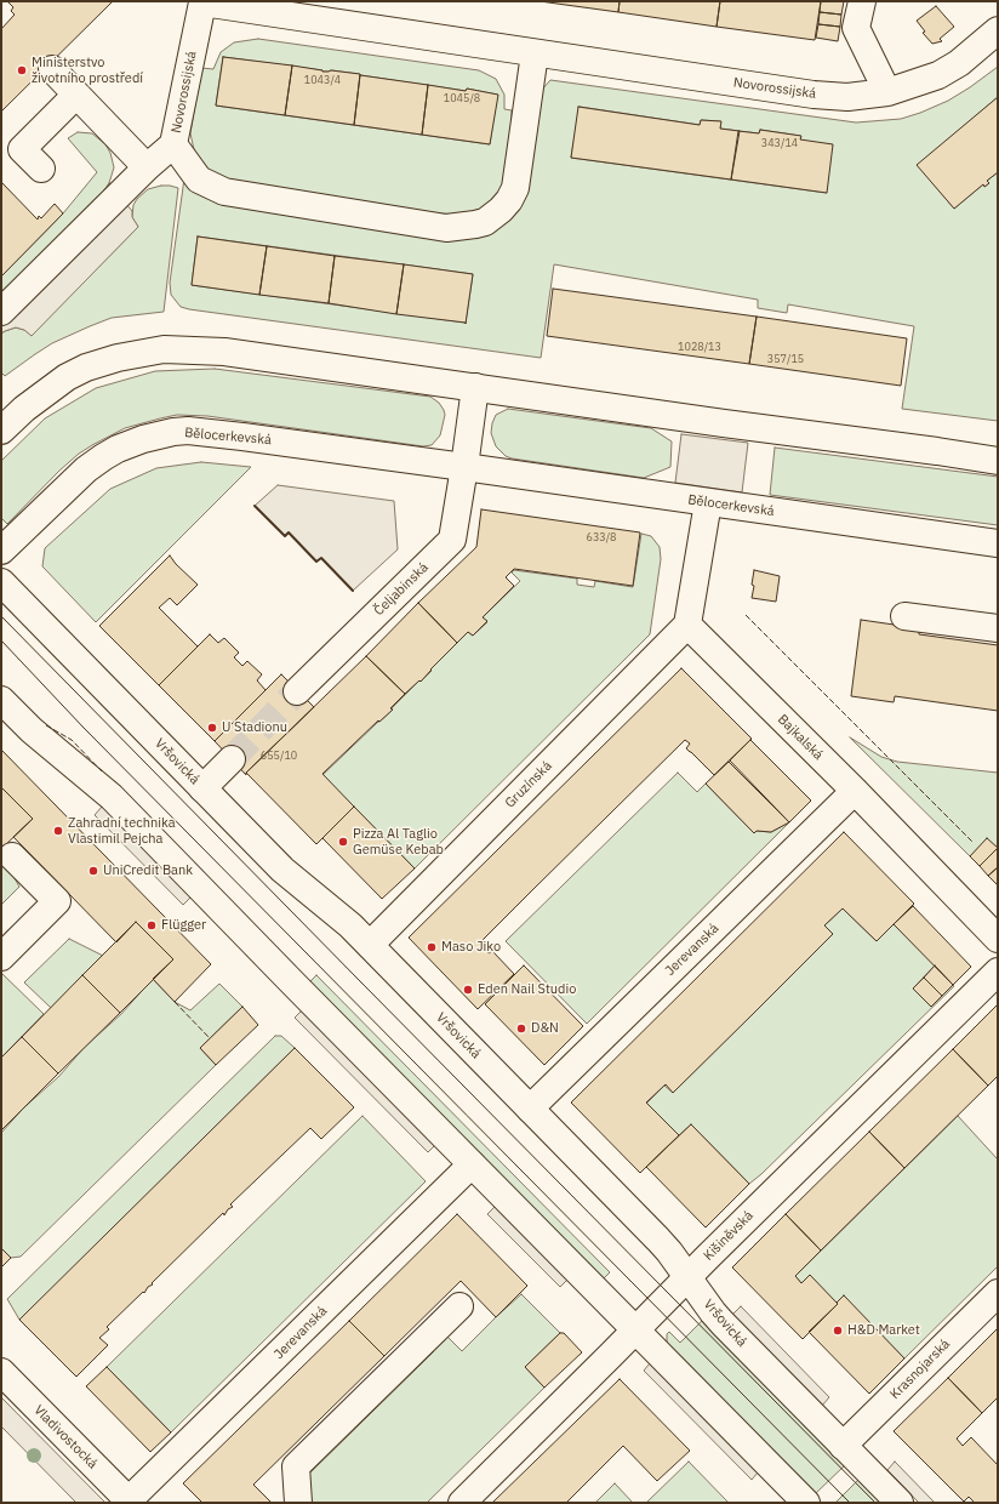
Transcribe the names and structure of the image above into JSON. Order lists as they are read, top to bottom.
{
  "streets": {
    "street": [
      "Novorossijská",
      "Bělocerkevská",
      "Čeljabinská",
      "Bajkalská",
      "Vršovická",
      "Gruzínská",
      "Jerevanská",
      "Kišiněvská",
      "Krasnojarská",
      "Vladivostocká"
    ]
  },
  "crossings": [
    ["Bělocerkevská", "Čeljabinská"],
    ["Bajkalská", "Gruzínská"],
    ["Bajkalská", "Jerevanská"],
    ["Vršovická", "Gruzínská"],
    ["Vršovická", "Jerevanská"],
    ["Vršovická", "Kišiněvská"],
    ["Vršovická", "Krasnojarská"],
    ["Jerevanská", "Vladivostocká"]
  ],
  "places": [
    "Ministerstvo životního prostředí",
    "U Stadionu",
    "Zahradní technika Vlastimil Pejcha",
    "Pizza Al Taglio Gemüse Kebab",
    "UniCredit Bank",
    "Flügger",
    "Maso Jiko",
    "Eden Nail Studio",
    "D&N",
    "H&D Market"
  ],
  "house_numbers": [
    "1043/4",
    "1045/8",
    "343/14",
    "1028/13",
    "357/15",
    "633/8",
    "655/10"
  ]
}
